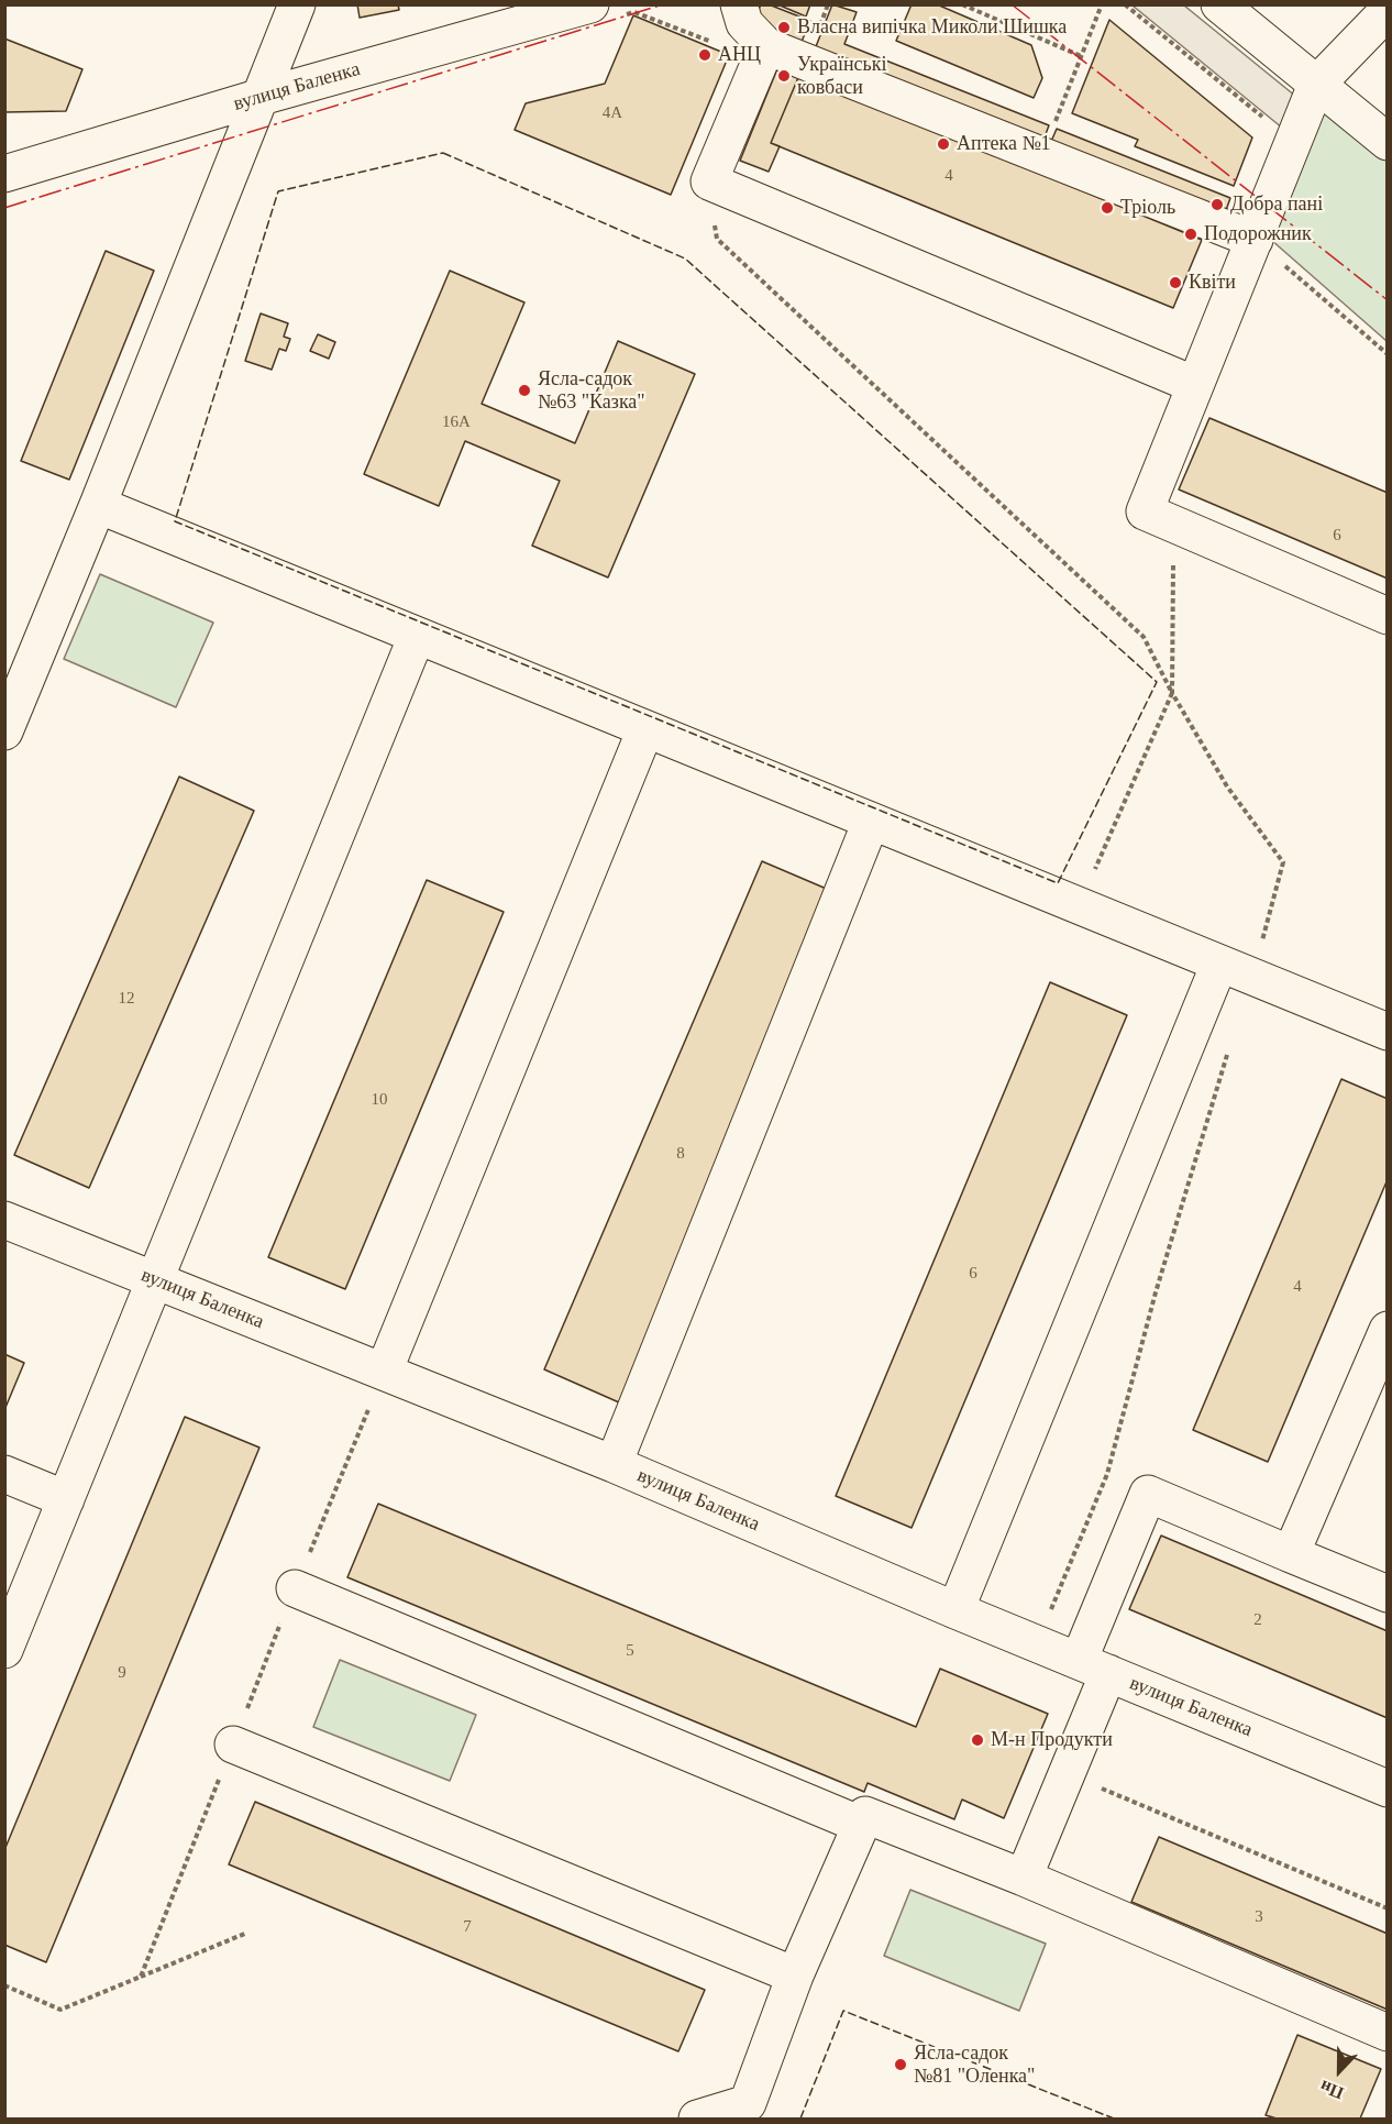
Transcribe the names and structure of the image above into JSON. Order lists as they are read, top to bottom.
{
  "streets": {
    "street": ["вулиця Баленка"]
  },
  "places": [
    "Власна випічка Миколи Шишка",
    "АНЦ",
    "Українські ковбаси",
    "Аптека №1",
    "Добра пані",
    "Тріоль",
    "Подорожник",
    "Квіти",
    "Ясла-садок №63 \"Казка\"",
    "М-н Продукти",
    "Ясла-садок №81 \"Оленка\""
  ],
  "house_numbers": [
    "4А",
    "4",
    "16А",
    "6",
    "12",
    "10",
    "8",
    "6",
    "4",
    "2",
    "5",
    "9",
    "3",
    "7"
  ],
  "north": "bottom"
}
